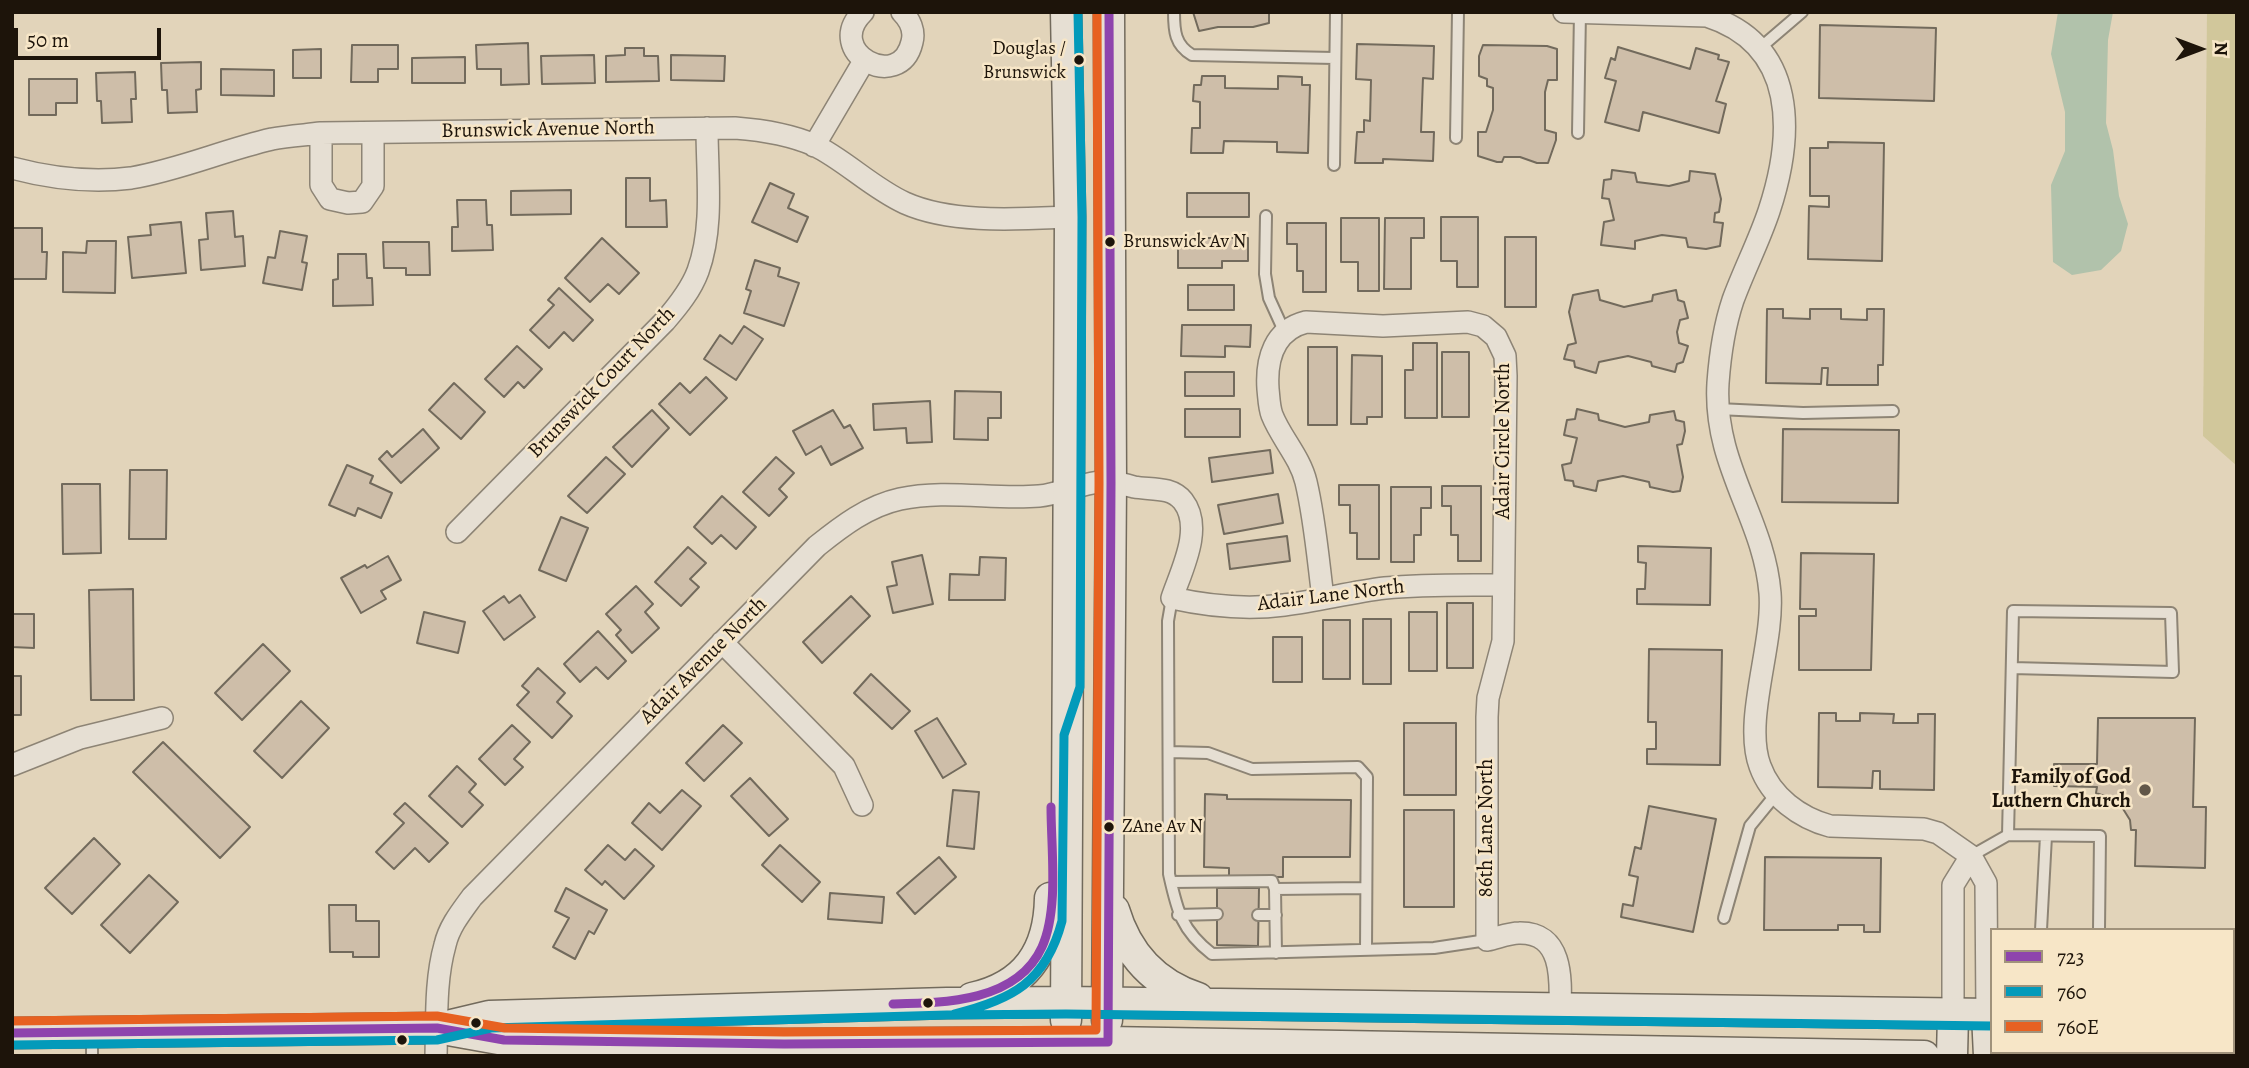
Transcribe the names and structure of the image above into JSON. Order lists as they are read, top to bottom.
{
  "streets": {
    "street": [
      "Brunswick Avenue North",
      "Brunswick Court North",
      "Adair Circle North",
      "Adair Lane North",
      "Adair Avenue North",
      "86th Lane North"
    ]
  },
  "crossings": [
    ["Brunswick Avenue North", "Brunswick Court North"],
    ["Adair Circle North", "Adair Lane North"],
    ["Adair Circle North", "86th Lane North"],
    ["Adair Lane North", "86th Lane North"]
  ],
  "places": [
    "Douglas / Brunswick",
    "Brunswick Av N",
    "Family of God Luthern Church",
    "ZAne Av N"
  ],
  "lines": ["transit line 723", "transit line 760", "transit line 760E"],
  "legend": ["723", "760", "760E"],
  "scale_bar": "50 m",
  "north": "right"
}
